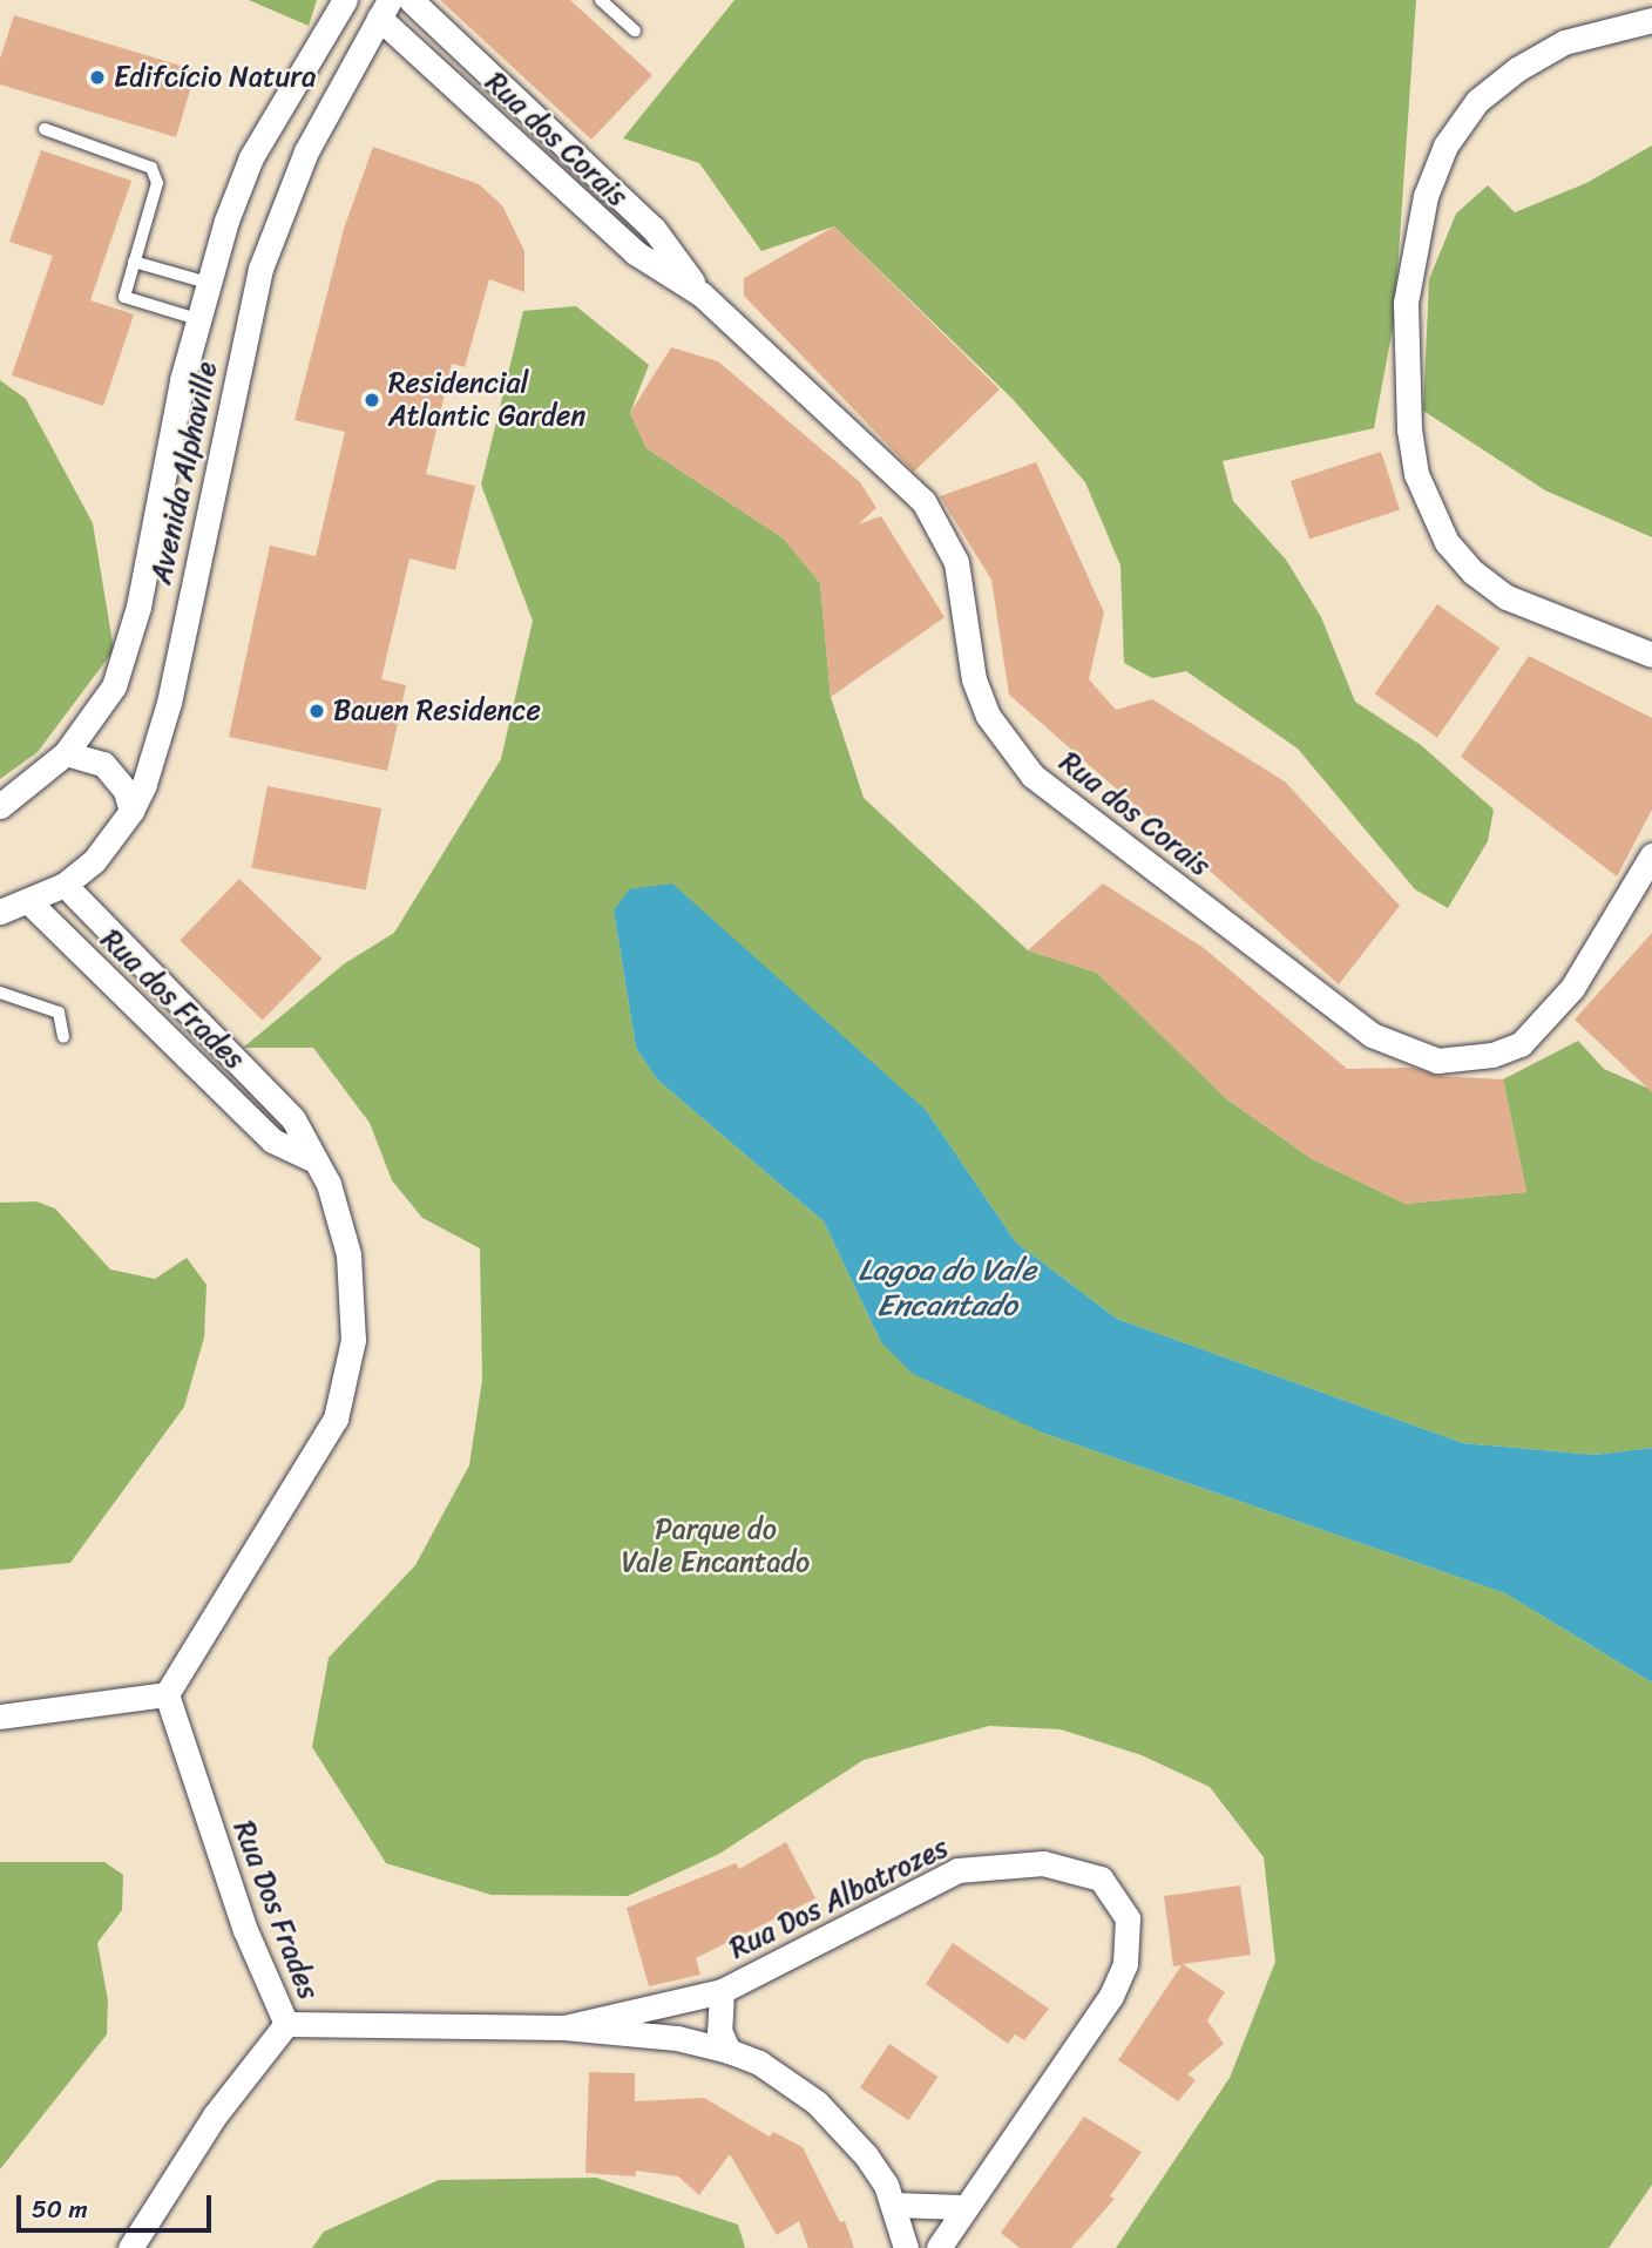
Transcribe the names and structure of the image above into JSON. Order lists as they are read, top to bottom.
{
  "streets": {
    "street": [
      "Rua dos Corais",
      "Avenida Alphaville",
      "Rua dos Frades",
      "Rua Dos Albatrozes",
      "Rua Dos Frades"
    ]
  },
  "crossings": [
    ["Rua dos Corais", "Avenida Alphaville"],
    ["Avenida Alphaville", "Rua dos Frades"],
    ["Rua Dos Albatrozes", "Rua Dos Frades"]
  ],
  "water": ["Lagoa do Vale Encantado"],
  "parks": ["Parque do Vale Encantado"],
  "places": ["Edifcício Natura", "Residencial Atlantic Garden", "Bauen Residence"],
  "scale_bar": "50 m"
}
